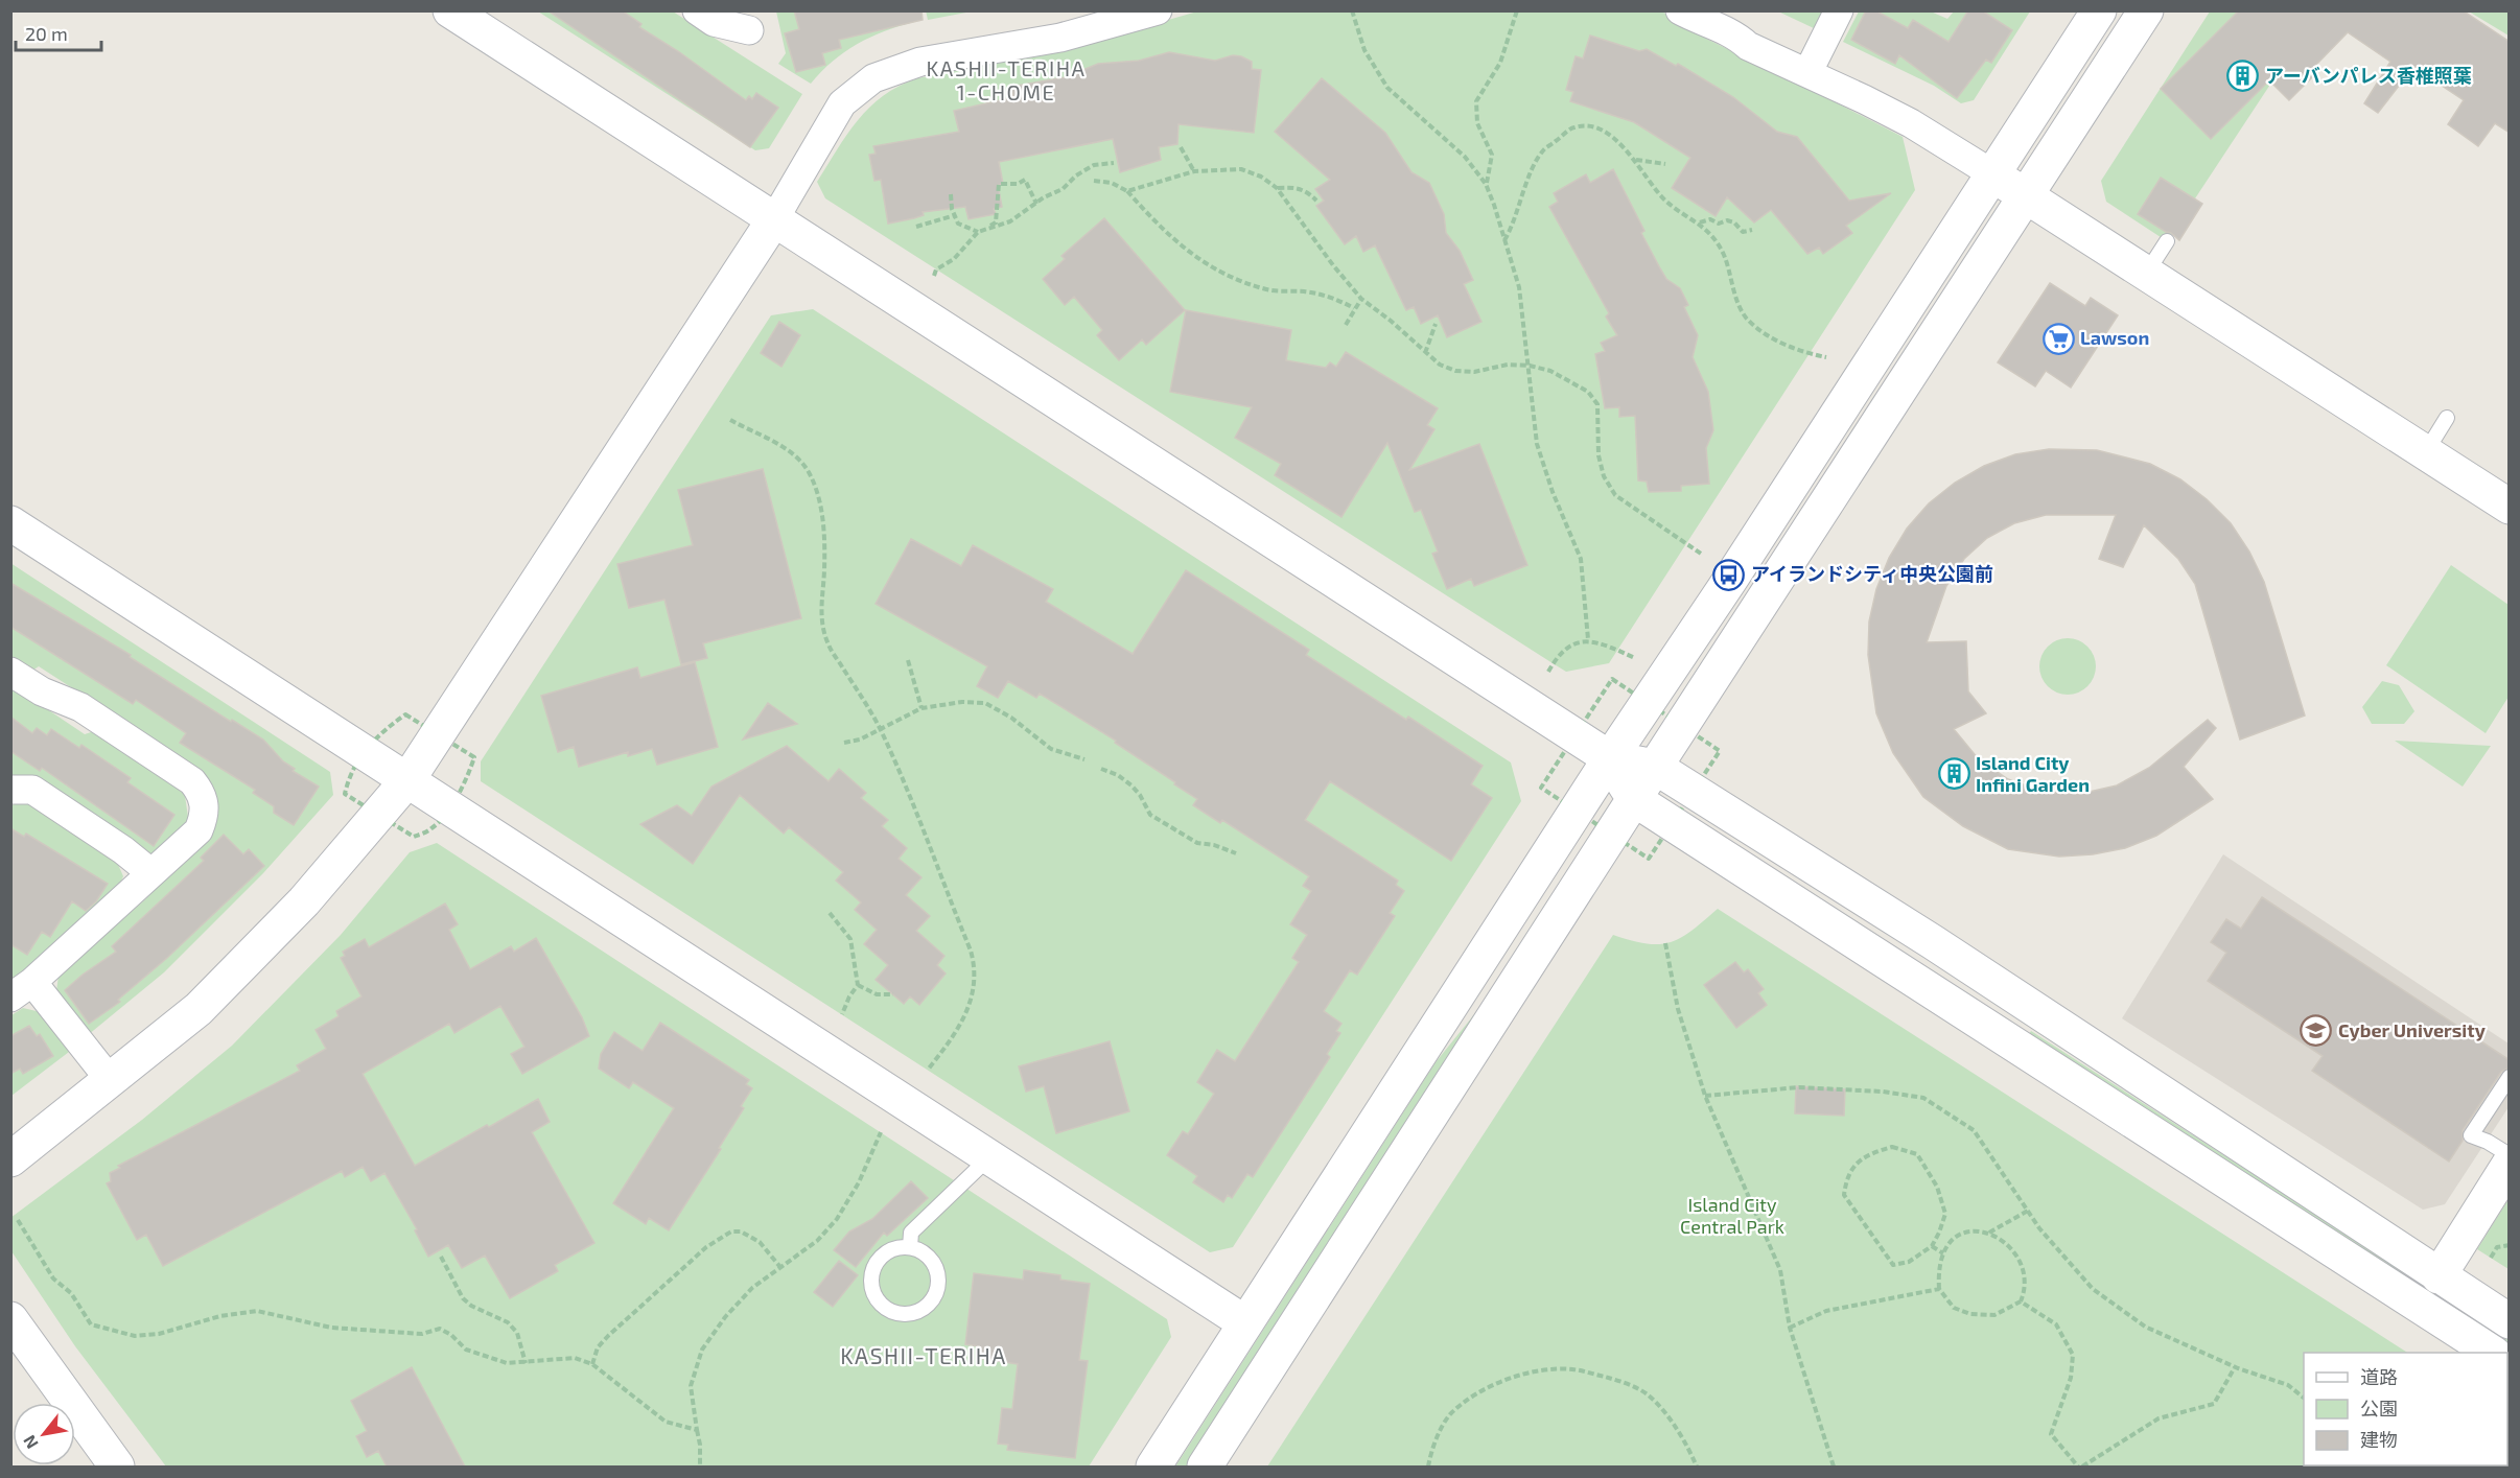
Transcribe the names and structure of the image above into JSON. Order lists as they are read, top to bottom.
{
  "districts": ["KASHII-TERIHA 1-CHOME", "KASHII-TERIHA"],
  "parks": ["Island City Central Park"],
  "places": {
    "building": ["アーバンパレス香椎照葉", "Island City Infini Garden"],
    "supermarket": ["Lawson"],
    "bus stop": ["アイランドシティ中央公園前"],
    "school or university": ["Cyber University"]
  },
  "legend": ["道路", "公園", "建物"],
  "scale_bar": "20 m",
  "north": "bottom left"
}
